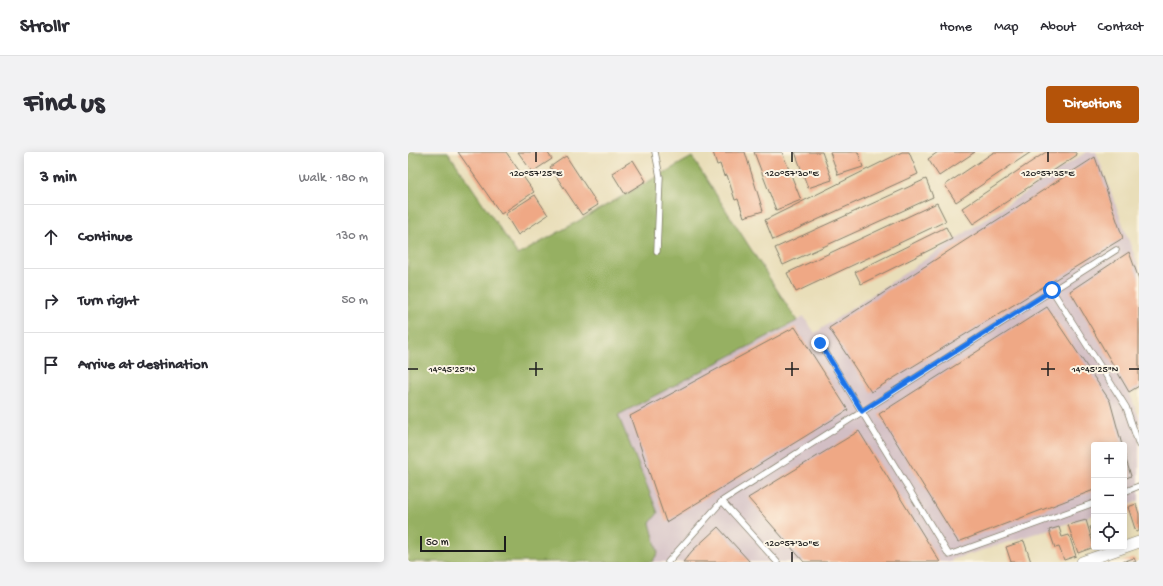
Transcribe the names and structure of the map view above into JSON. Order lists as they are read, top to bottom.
{
  "scale_bar": "50 m",
  "page": {
    "header": "Strollr",
    "nav": [
      "Home",
      "Map",
      "About",
      "Contact"
    ],
    "buttons": "Directions",
    "title": "Find us",
    "heading": ["3 min", "Walk · 180 m"],
    "list": [
      ["Continue", "130 m"],
      ["Turn right", "50 m"],
      "Arrive at destination"
    ],
    "map_buttons": ["+", "−"],
    "scale": "50 m"
  },
  "coordinates": [
    "120°57'25\"E",
    "120°57'30\"E",
    "120°57'35\"E",
    "14°45'25\"N"
  ]
}
